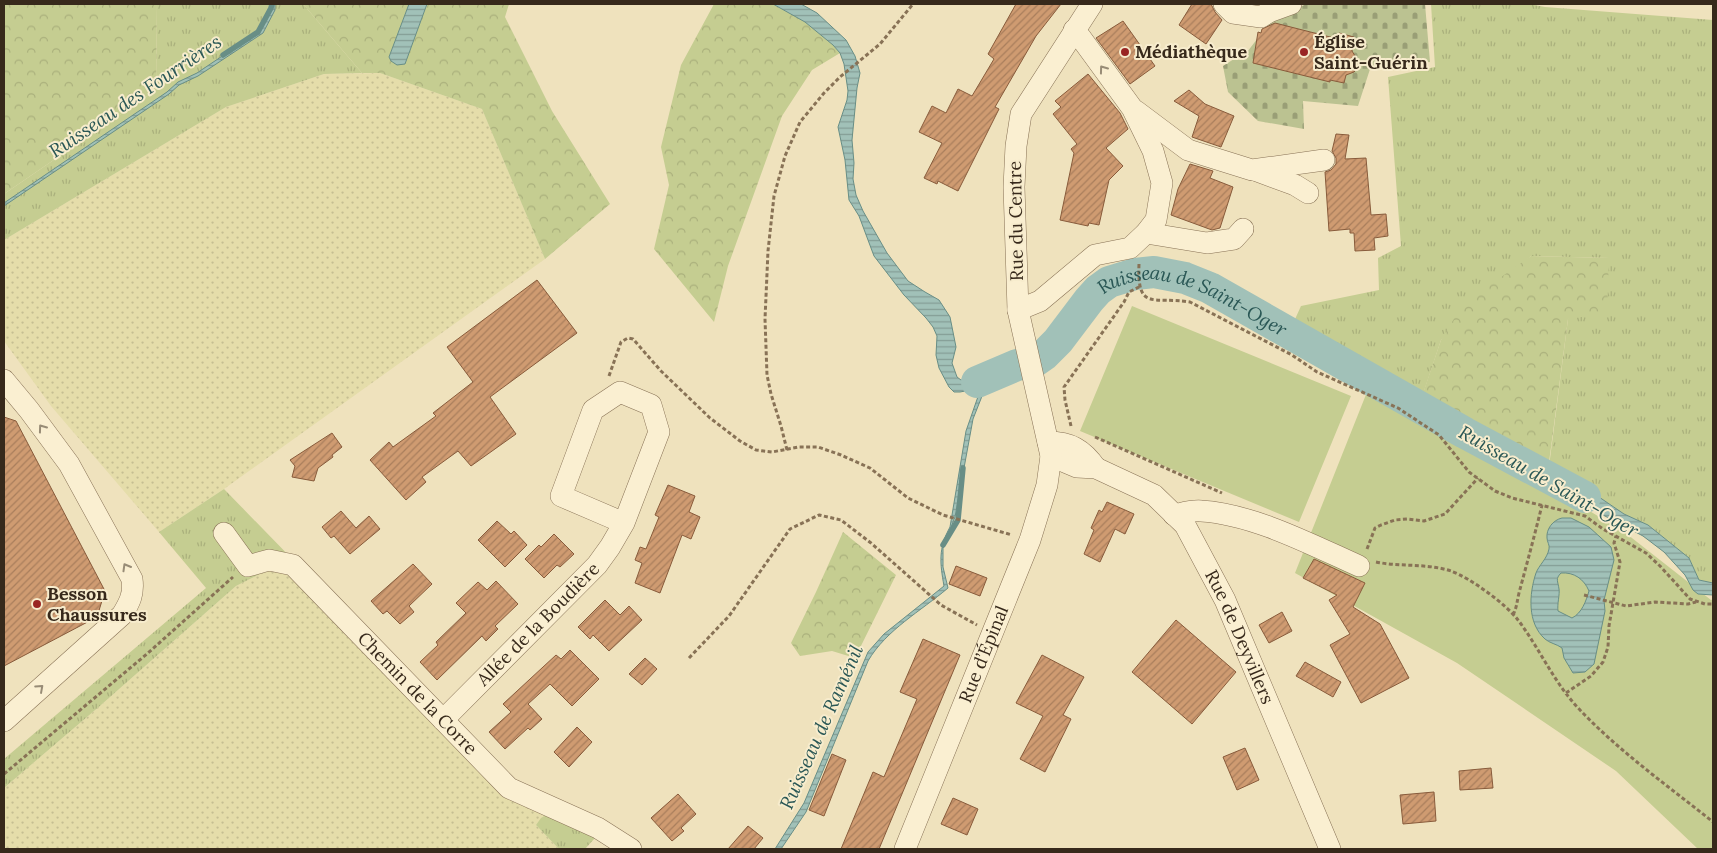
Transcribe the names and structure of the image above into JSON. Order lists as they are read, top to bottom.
{
  "streets": {
    "street": [
      "Rue du Centre",
      "Allée de la Boudière",
      "Rue de Deyvillers",
      "Rue d’Épinal",
      "Chemin de la Corre"
    ]
  },
  "crossings": [
    ["Rue du Centre", "Rue de Deyvillers"],
    ["Rue du Centre", "Rue d’Épinal"],
    ["Allée de la Boudière", "Chemin de la Corre"],
    ["Rue de Deyvillers", "Rue d’Épinal"]
  ],
  "water": ["Ruisseau des Fourrières", "Ruisseau de Saint-Oger", "Ruisseau de Raménil"],
  "places": ["Médiathèque", "Église Saint-Guérin", "Besson Chaussures"]
}
